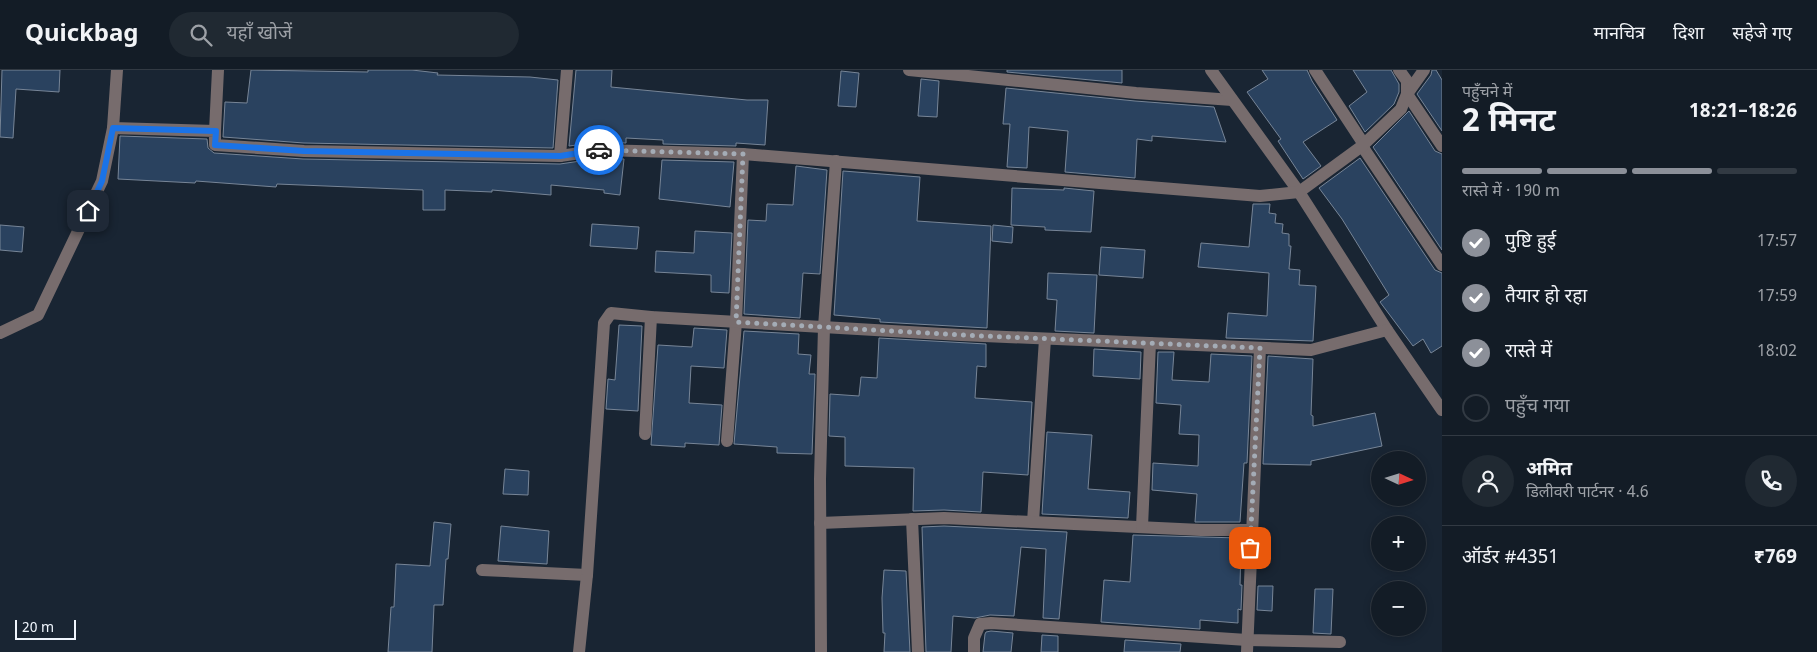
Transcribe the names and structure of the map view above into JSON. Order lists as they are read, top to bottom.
{
  "scale_bar": "20 m",
  "north": "right",
  "page": {
    "header": "Quickbag",
    "search": "यहाँ खोजें",
    "nav": ["मानचित्र", "दिशा", "सहेजे गए"],
    "heading": ["2 मिनट", "पहुँचने में", "18:21–18:26"],
    "panel": [
      "अमित",
      "डिलीवरी पार्टनर · 4.6",
      "ऑर्डर #4351",
      "₹769"
    ],
    "bar": "रास्ते में · 190 m",
    "list": [
      ["पुष्टि हुई", "17:57"],
      ["तैयार हो रहा", "17:59"],
      ["रास्ते में", "18:02"],
      "पहुँच गया"
    ],
    "map_buttons": ["+", "−"],
    "scale": "20 m"
  }
}
